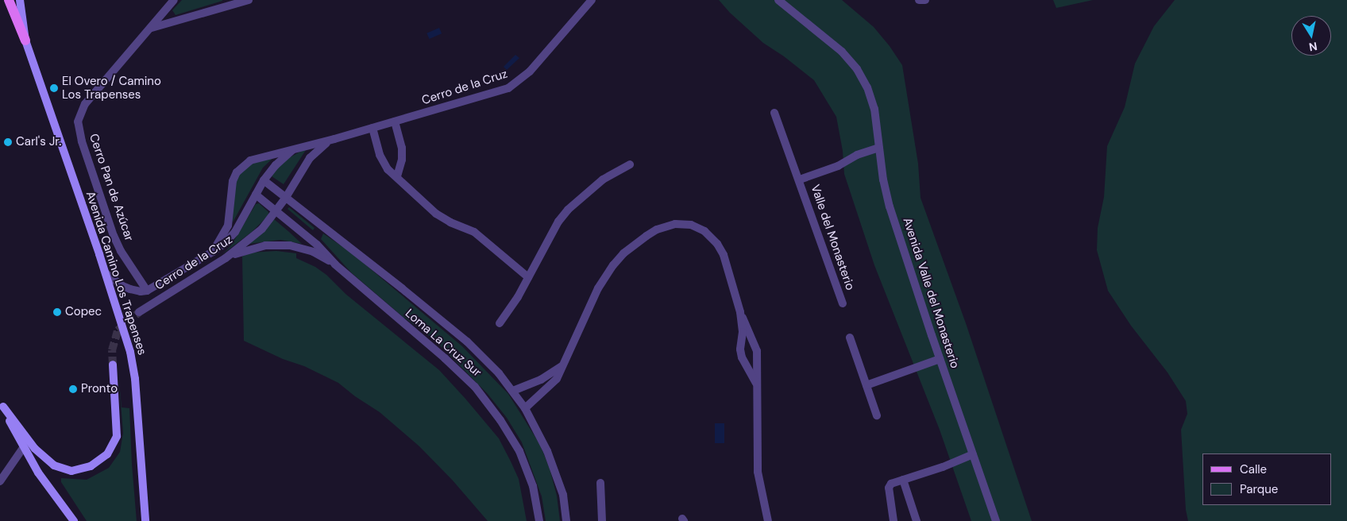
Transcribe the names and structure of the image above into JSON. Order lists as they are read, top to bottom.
{
  "streets": {
    "main road": ["Avenida Camino Los Trapenses"],
    "street": [
      "Cerro de la Cruz",
      "Cerro Pan de Azúcar",
      "Valle del Monasterio",
      "Avenida Valle del Monasterio",
      "Loma La Cruz Sur"
    ]
  },
  "crossings": [
    ["Cerro de la Cruz", "Cerro Pan de Azúcar"],
    ["Cerro de la Cruz", "Avenida Camino Los Trapenses"],
    ["Cerro de la Cruz", "Loma La Cruz Sur"],
    ["Valle del Monasterio", "Avenida Valle del Monasterio"]
  ],
  "places": [
    "El Overo / Camino Los Trapenses",
    "Carl's Jr.",
    "Copec",
    "Pronto"
  ],
  "legend": ["Calle", "Parque"],
  "north": "bottom"
}
